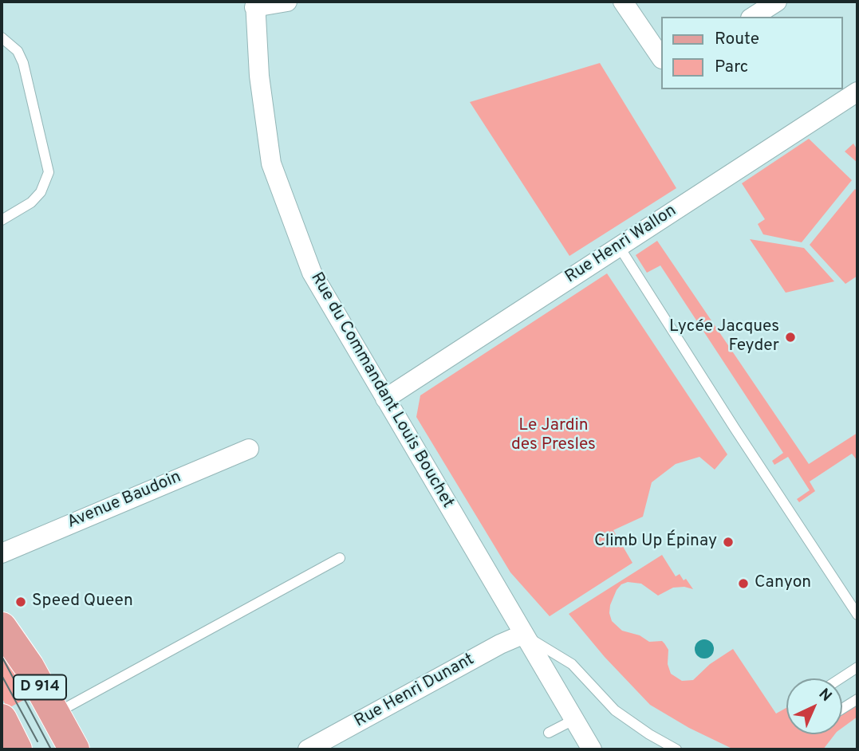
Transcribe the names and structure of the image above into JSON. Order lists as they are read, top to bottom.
{
  "streets": {
    "main road": ["D 914"],
    "street": [
      "Rue Henri Wallon",
      "Rue du Commandant Louis Bouchet",
      "Avenue Baudoin",
      "Rue Henri Dunant"
    ]
  },
  "crossings": [
    ["Rue Henri Wallon", "Rue du Commandant Louis Bouchet"],
    ["Rue du Commandant Louis Bouchet", "Rue Henri Dunant"]
  ],
  "parks": ["Le Jardin des Presles"],
  "places": [
    "Lycée Jacques Feyder",
    "Climb Up Épinay",
    "Canyon",
    "Speed Queen"
  ],
  "legend": ["Route", "Parc"],
  "north": "top right"
}
